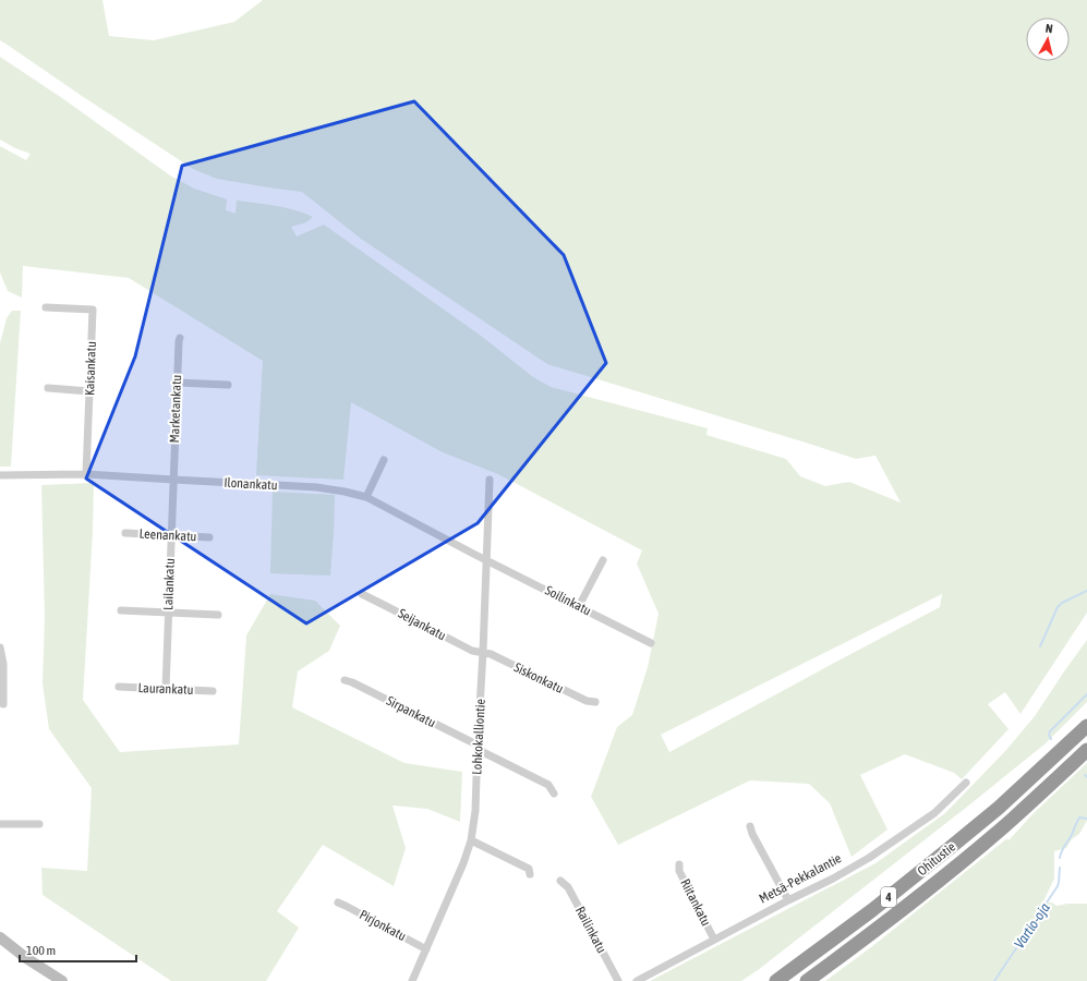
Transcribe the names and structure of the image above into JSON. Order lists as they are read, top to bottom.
{
  "streets": {
    "highway": ["Ohitustie", "4"],
    "street": [
      "Kaisankatu",
      "Marketankatu",
      "Ilonankatu",
      "Leenankatu",
      "Lailankatu",
      "Soilinkatu",
      "Seijankatu",
      "Siskonkatu",
      "Laurankatu",
      "Sirpankatu",
      "Lohkokalliontie",
      "Metsä-Pekkalantie",
      "Riitankatu",
      "Pirjonkatu",
      "Railinkatu"
    ]
  },
  "crossings": [
    ["Kaisankatu", "Ilonankatu"],
    ["Marketankatu", "Ilonankatu"],
    ["Marketankatu", "Lailankatu"],
    ["Ilonankatu", "Lailankatu"],
    ["Ilonankatu", "Soilinkatu"],
    ["Ilonankatu", "Lohkokalliontie"],
    ["Leenankatu", "Lailankatu"],
    ["Lailankatu", "Laurankatu"],
    ["Soilinkatu", "Lohkokalliontie"],
    ["Seijankatu", "Siskonkatu"],
    ["Seijankatu", "Lohkokalliontie"],
    ["Siskonkatu", "Lohkokalliontie"],
    ["Sirpankatu", "Lohkokalliontie"],
    ["Lohkokalliontie", "Pirjonkatu"],
    ["Metsä-Pekkalantie", "Riitankatu"]
  ],
  "water": ["Vartio-oja"],
  "scale_bar": "100 m",
  "north": "top"
}
